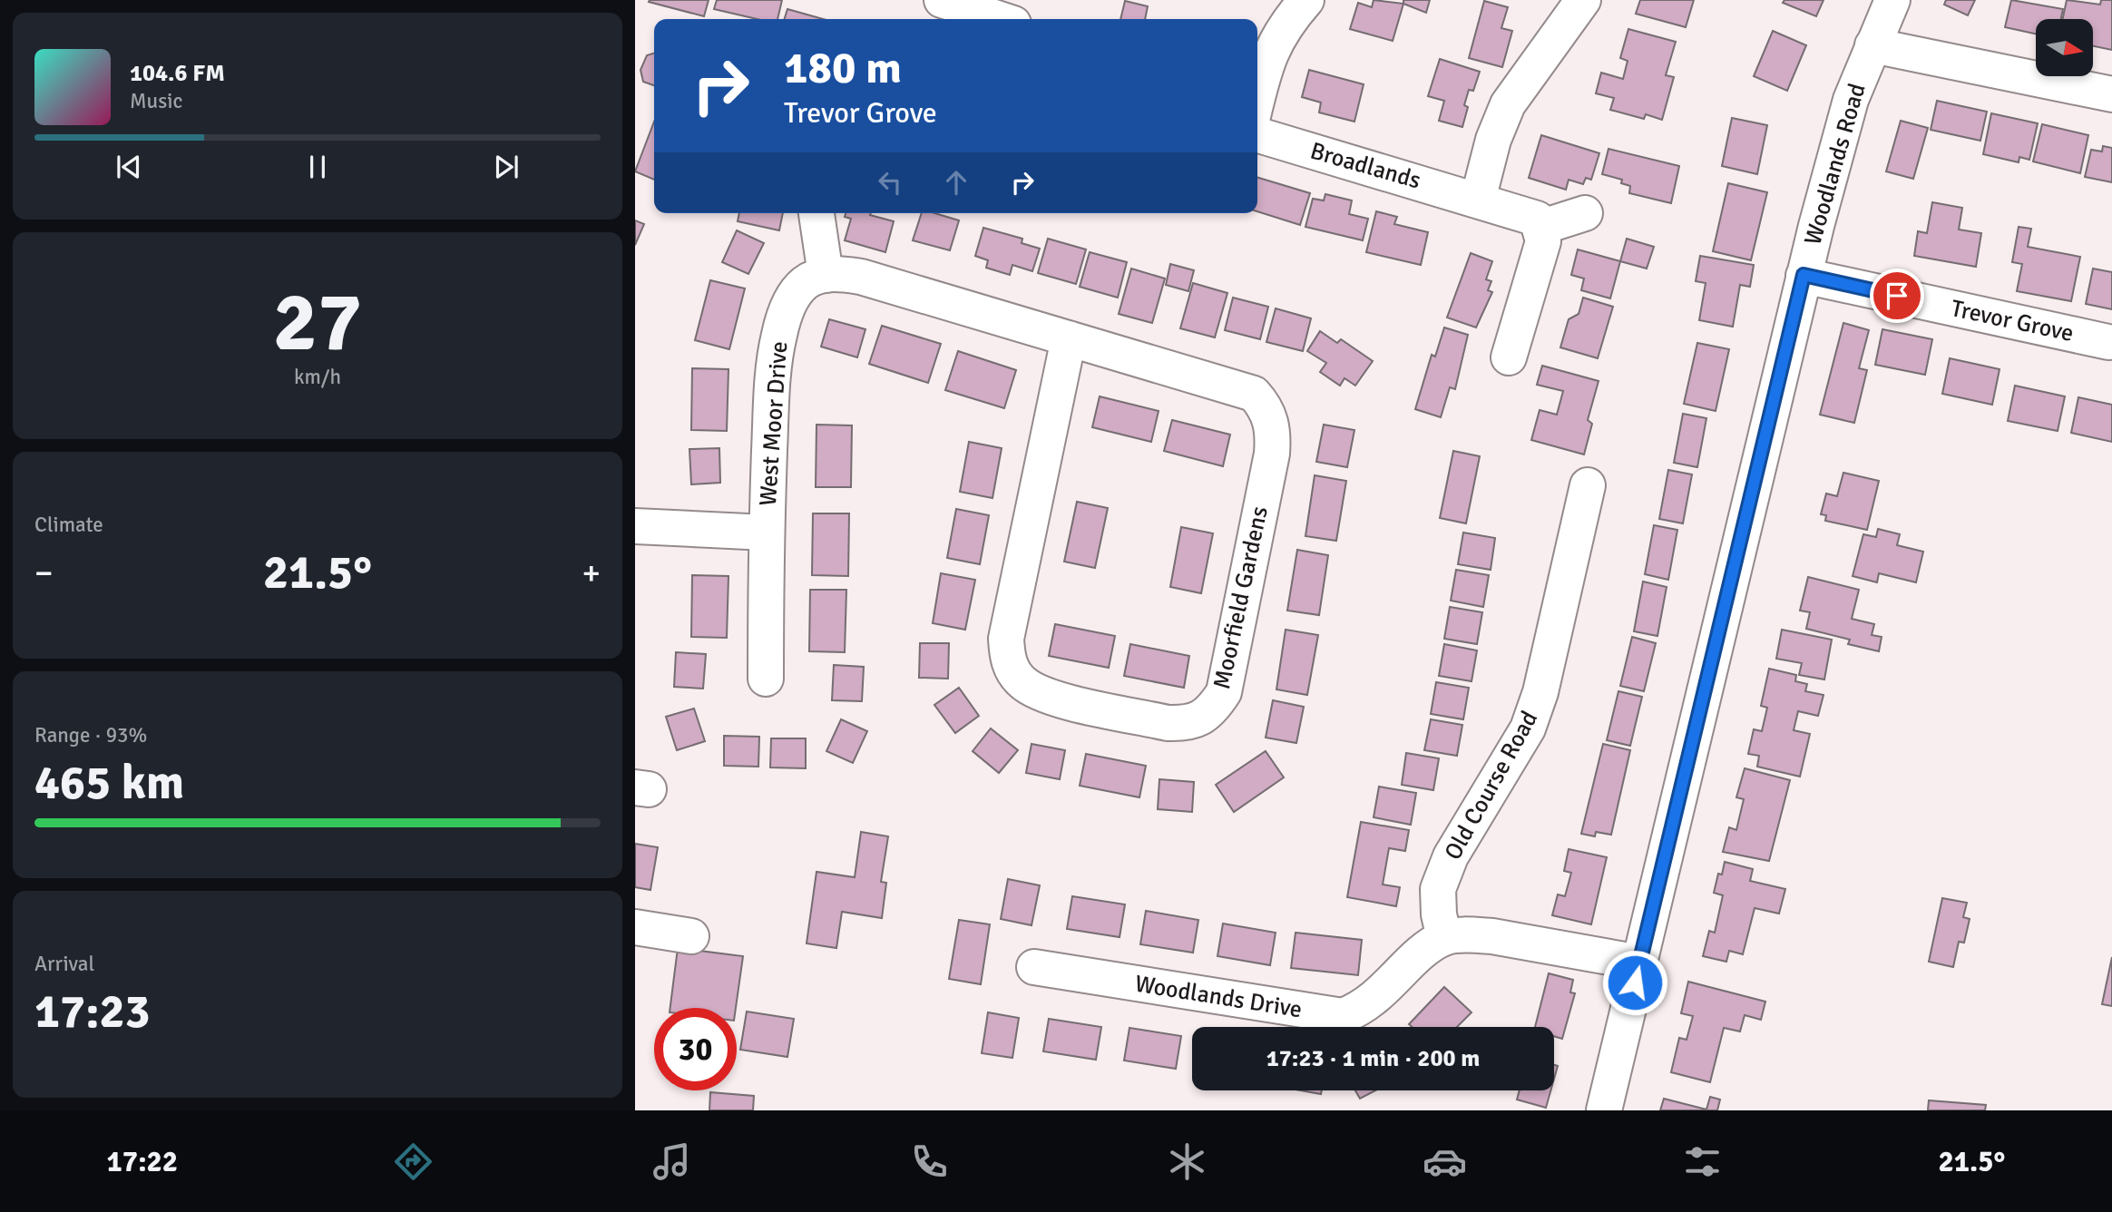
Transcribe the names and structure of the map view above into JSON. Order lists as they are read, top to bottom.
{
  "streets": {
    "street": [
      "Woodlands Road",
      "Broadlands",
      "Trevor Grove",
      "West Moor Drive",
      "Moorfield Gardens",
      "Old Course Road",
      "Woodlands Drive"
    ]
  },
  "crossings": [
    ["Woodlands Road", "Trevor Grove"],
    ["West Moor Drive", "Moorfield Gardens"],
    ["Old Course Road", "Woodlands Drive"]
  ],
  "north": "right",
  "page": {
    "turn": ["180 m", "Trevor Grove"],
    "song": ["104.6 FM", "Music"],
    "tile": [
      ["27", "km/h"],
      "Climate",
      ["Range · 93%", "465 km"],
      ["Arrival", "17:23"]
    ],
    "heat": ["−", "21.5°", "+"],
    "limit": "30",
    "trip": "17:23 · 1 min · 200 m",
    "tabs": ["17:22", "21.5°"]
  }
}
